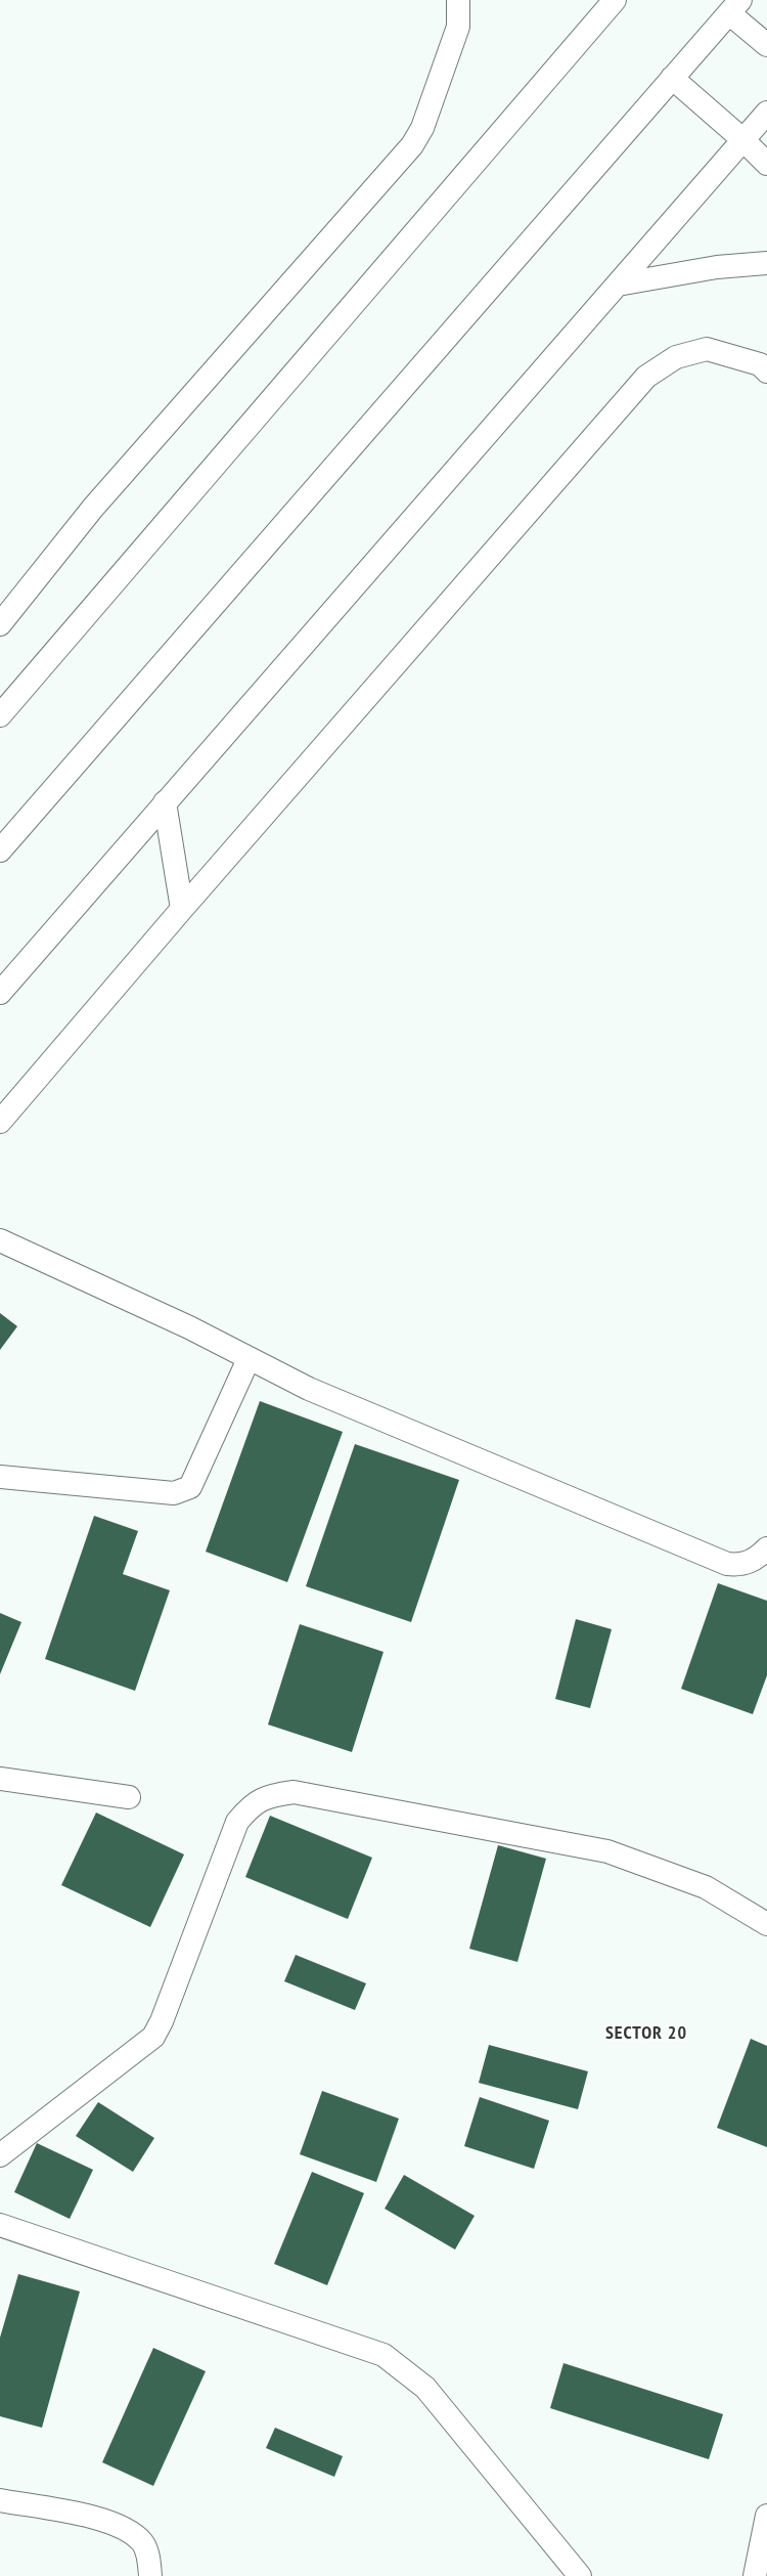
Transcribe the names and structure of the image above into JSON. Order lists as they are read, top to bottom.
{
  "districts": ["SECTOR 20"]
}
